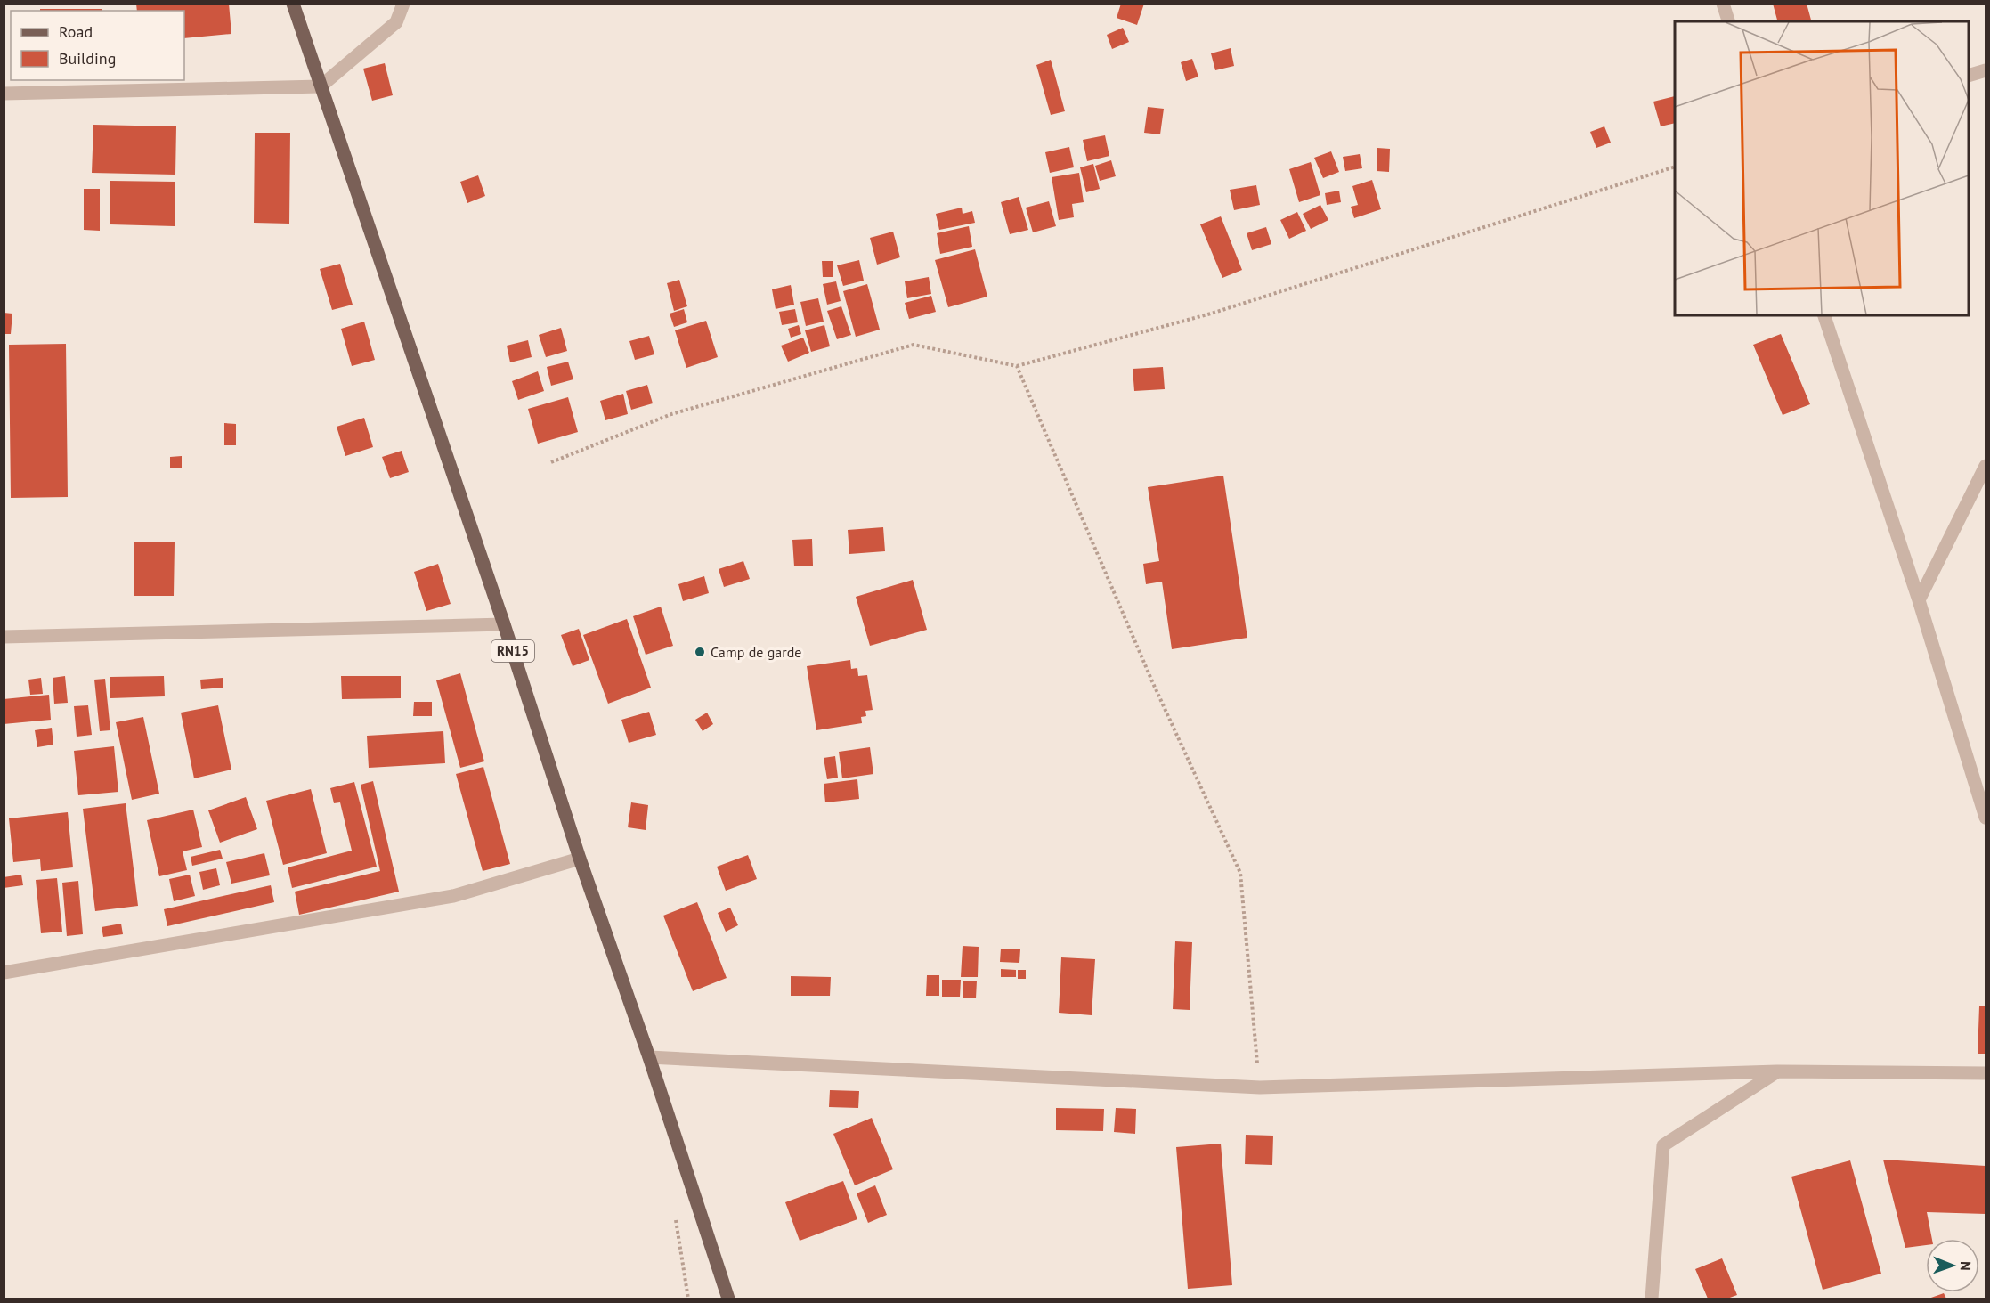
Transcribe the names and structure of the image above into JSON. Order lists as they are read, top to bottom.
{
  "streets": {
    "main road": ["RN15"]
  },
  "places": ["Camp de garde"],
  "legend": ["Road", "Building"],
  "north": "right"
}
